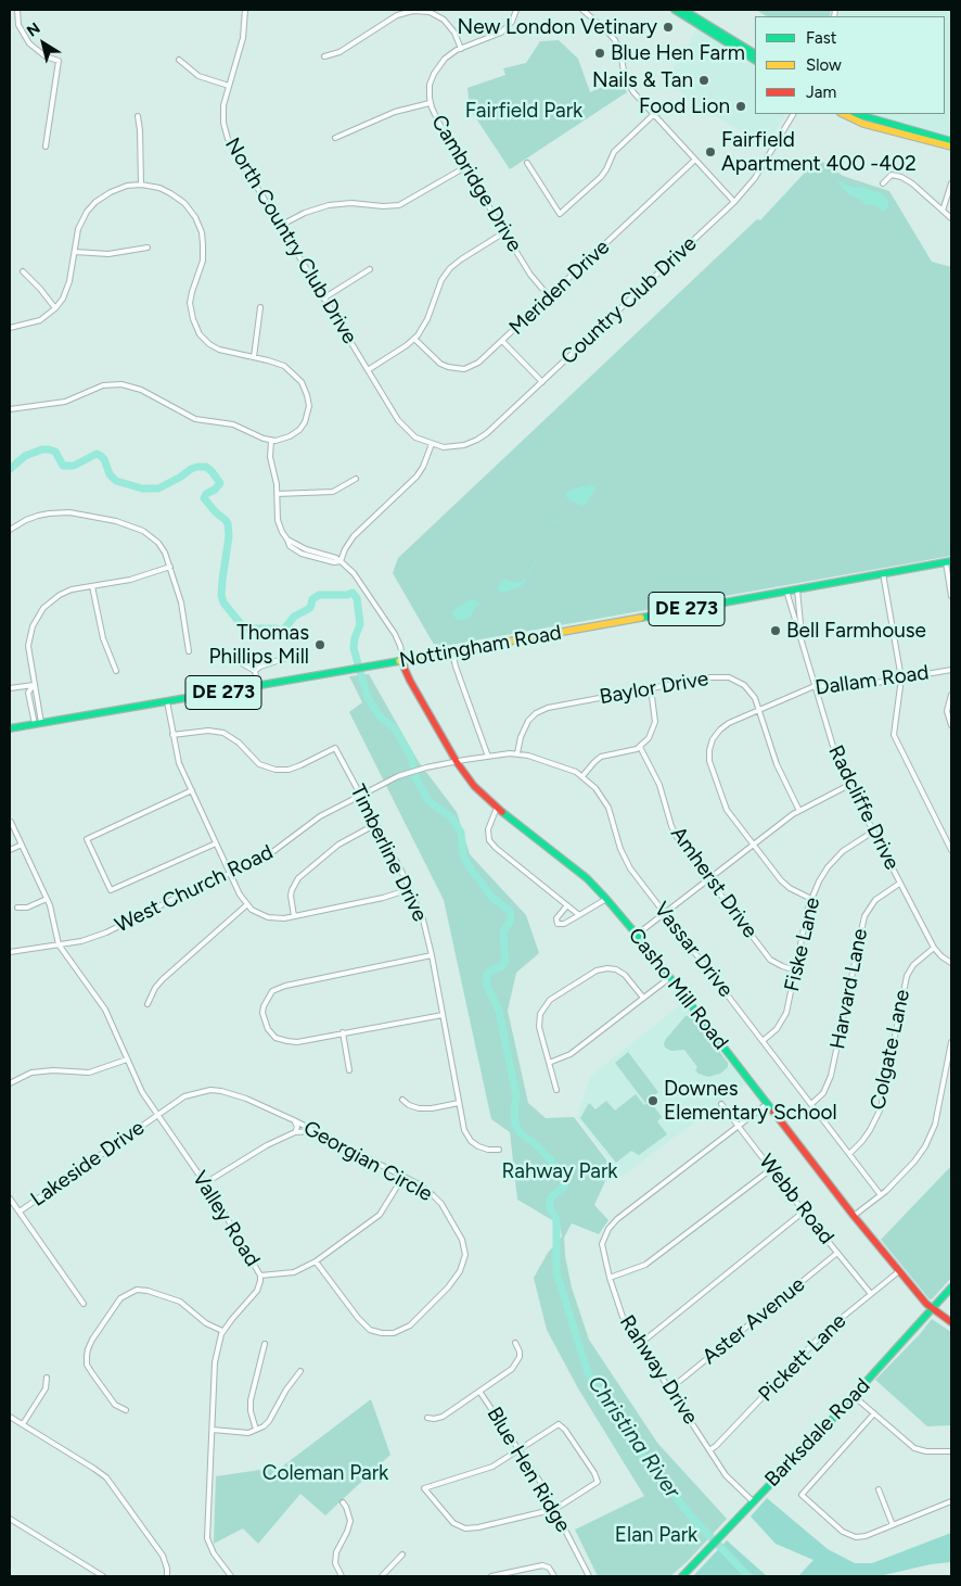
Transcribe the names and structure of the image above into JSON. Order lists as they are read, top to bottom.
{
  "streets": {
    "main road": [
      "DE 273",
      "Nottingham Road",
      "Casho Mill Road",
      "Barksdale Road"
    ],
    "street": [
      "Cambridge Drive",
      "North Country Club Drive",
      "Meriden Drive",
      "Country Club Drive",
      "Dallam Road",
      "Baylor Drive",
      "Radcliffe Drive",
      "Timberline Drive",
      "Amherst Drive",
      "West Church Road",
      "Fiske Lane",
      "Vassar Drive",
      "Harvard Lane",
      "Colgate Lane",
      "Georgian Circle",
      "Lakeside Drive",
      "Webb Road",
      "Valley Road",
      "Aster Avenue",
      "Pickett Lane",
      "Rahway Drive",
      "Blue Hen Ridge"
    ]
  },
  "crossings": [
    ["Cambridge Drive", "Meriden Drive"],
    ["North Country Club Drive", "Country Club Drive"],
    ["Nottingham Road", "Radcliffe Drive"],
    ["Nottingham Road", "Casho Mill Road"],
    ["Dallam Road", "Baylor Drive"],
    ["Dallam Road", "Radcliffe Drive"],
    ["Dallam Road", "Fiske Lane"],
    ["Baylor Drive", "Vassar Drive"],
    ["Radcliffe Drive", "Fiske Lane"],
    ["Radcliffe Drive", "Harvard Lane"],
    ["Radcliffe Drive", "Colgate Lane"],
    ["Timberline Drive", "West Church Road"],
    ["Amherst Drive", "Fiske Lane"],
    ["West Church Road", "Vassar Drive"],
    ["West Church Road", "Casho Mill Road"],
    ["West Church Road", "Valley Road"],
    ["Fiske Lane", "Vassar Drive"],
    ["Vassar Drive", "Harvard Lane"],
    ["Vassar Drive", "Colgate Lane"],
    ["Casho Mill Road", "Pickett Lane"],
    ["Casho Mill Road", "Rahway Drive"],
    ["Casho Mill Road", "Barksdale Road"],
    ["Georgian Circle", "Lakeside Drive"],
    ["Georgian Circle", "Valley Road"],
    ["Lakeside Drive", "Valley Road"],
    ["Webb Road", "Aster Avenue"],
    ["Webb Road", "Pickett Lane"],
    ["Webb Road", "Rahway Drive"],
    ["Aster Avenue", "Rahway Drive"],
    ["Pickett Lane", "Rahway Drive"],
    ["Rahway Drive", "Barksdale Road"]
  ],
  "water": ["Christina River"],
  "parks": [
    "Fairfield Park",
    "Rahway Park",
    "Coleman Park",
    "Elan Park"
  ],
  "places": [
    "New London Vetinary",
    "Blue Hen Farm",
    "Nails & Tan",
    "Food Lion",
    "Fairfield Apartment 400 -402",
    "Bell Farmhouse",
    "Thomas Phillips Mill",
    "Downes Elementary School"
  ],
  "legend": ["Fast", "Slow", "Jam"],
  "north": "top left"
}
